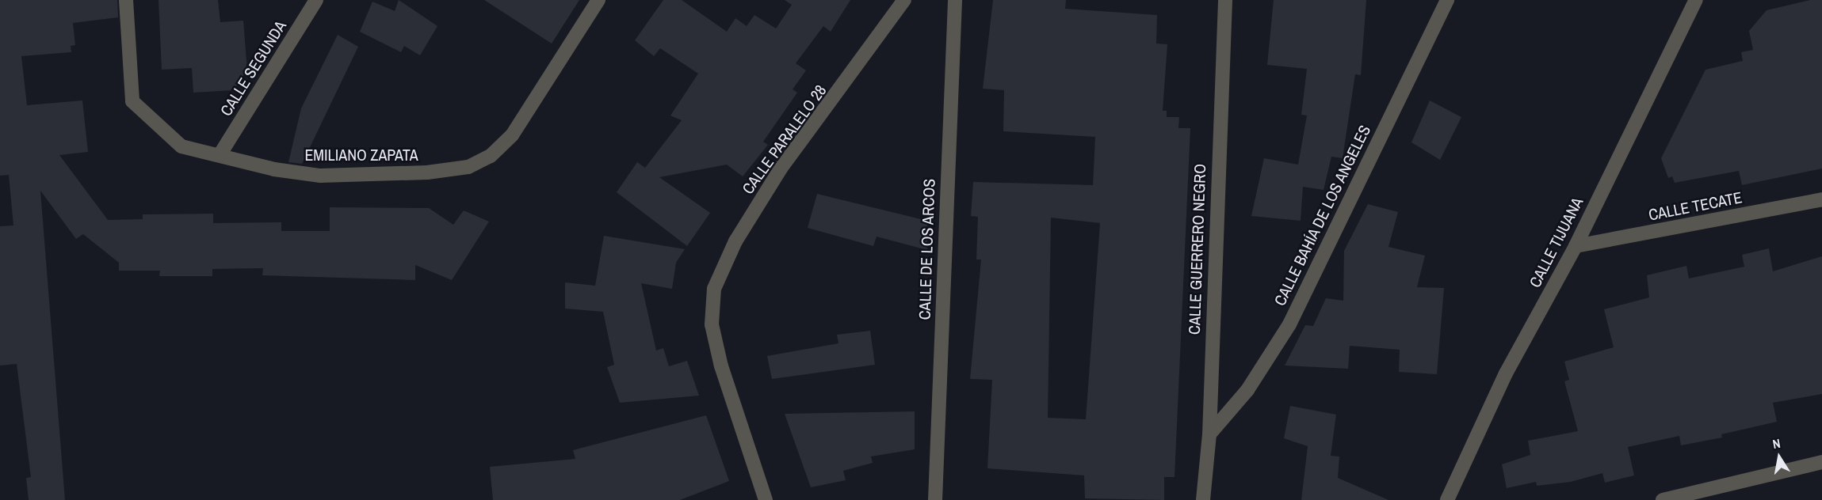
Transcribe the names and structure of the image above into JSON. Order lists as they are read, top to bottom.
{
  "streets": {
    "street": [
      "CALLE SEGUNDA",
      "CALLE PARALELO 28",
      "EMILIANO ZAPATA",
      "CALLE TECATE",
      "CALLE BAHÍA DE LOS ANGELES",
      "CALLE TIJUANA",
      "CALLE DE LOS ARCOS",
      "CALLE GUERRERO NEGRO"
    ]
  },
  "crossings": [
    ["CALLE SEGUNDA", "EMILIANO ZAPATA"],
    ["CALLE TECATE", "CALLE TIJUANA"],
    ["CALLE BAHÍA DE LOS ANGELES", "CALLE GUERRERO NEGRO"]
  ],
  "north": "top"
}
